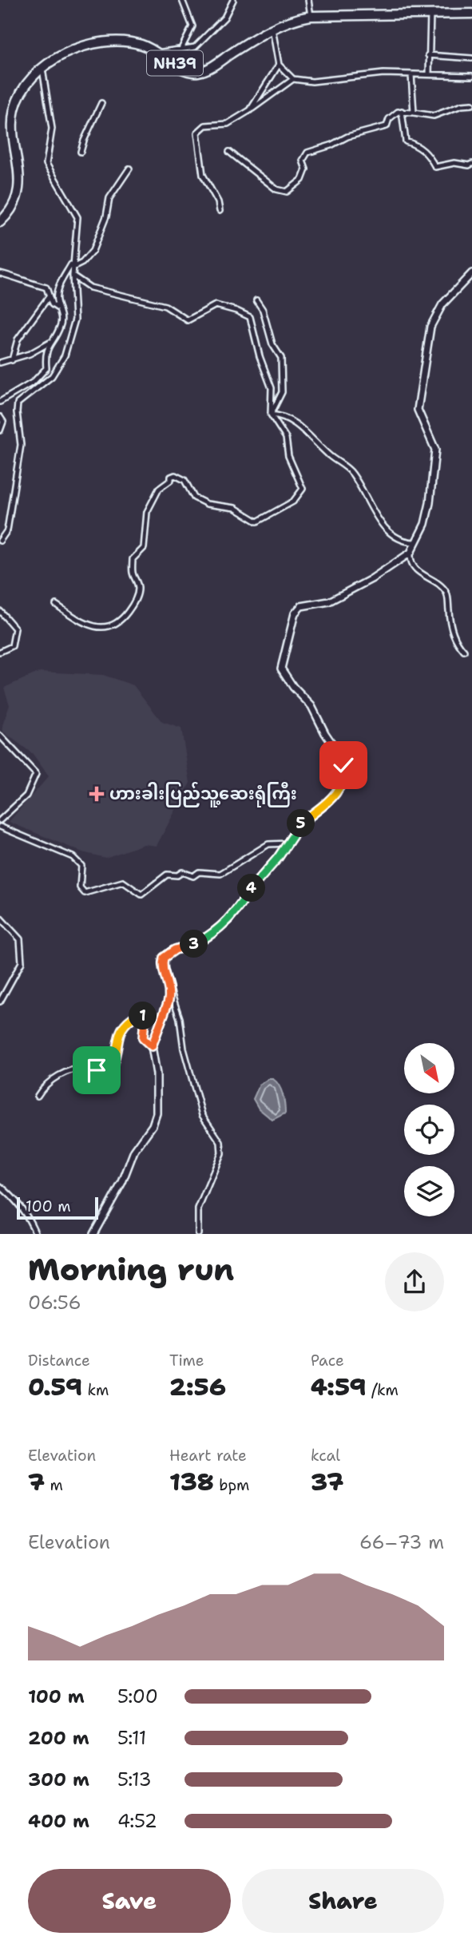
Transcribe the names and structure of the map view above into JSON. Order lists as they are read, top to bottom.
{
  "streets": {
    "highway": ["NH39"]
  },
  "places": {
    "health": ["ဟားခါးပြည်သူ့ဆေးရုံကြီး"]
  },
  "scale_bar": "100 m",
  "north": "bottom right",
  "page": {
    "pins": [
      "5",
      "4",
      "3",
      "1"
    ],
    "scale": "100 m",
    "heading": ["Morning run", "06:56"],
    "stats": [
      ["Distance", "0.59 km"],
      ["Time", "2:56"],
      ["Pace", "4:59 /km"],
      ["Elevation", "7 m"],
      ["Heart rate", "138 bpm"],
      ["kcal", "37"]
    ],
    "chart": ["Elevation", "66–73 m"],
    "list": [
      {
        "name": "100 m",
        "note": "5:00"
      },
      {
        "name": "200 m",
        "note": "5:11"
      },
      {
        "name": "300 m",
        "note": "5:13"
      },
      {
        "name": "400 m",
        "note": "4:52"
      }
    ],
    "buttons": ["Save", "Share"]
  }
}
